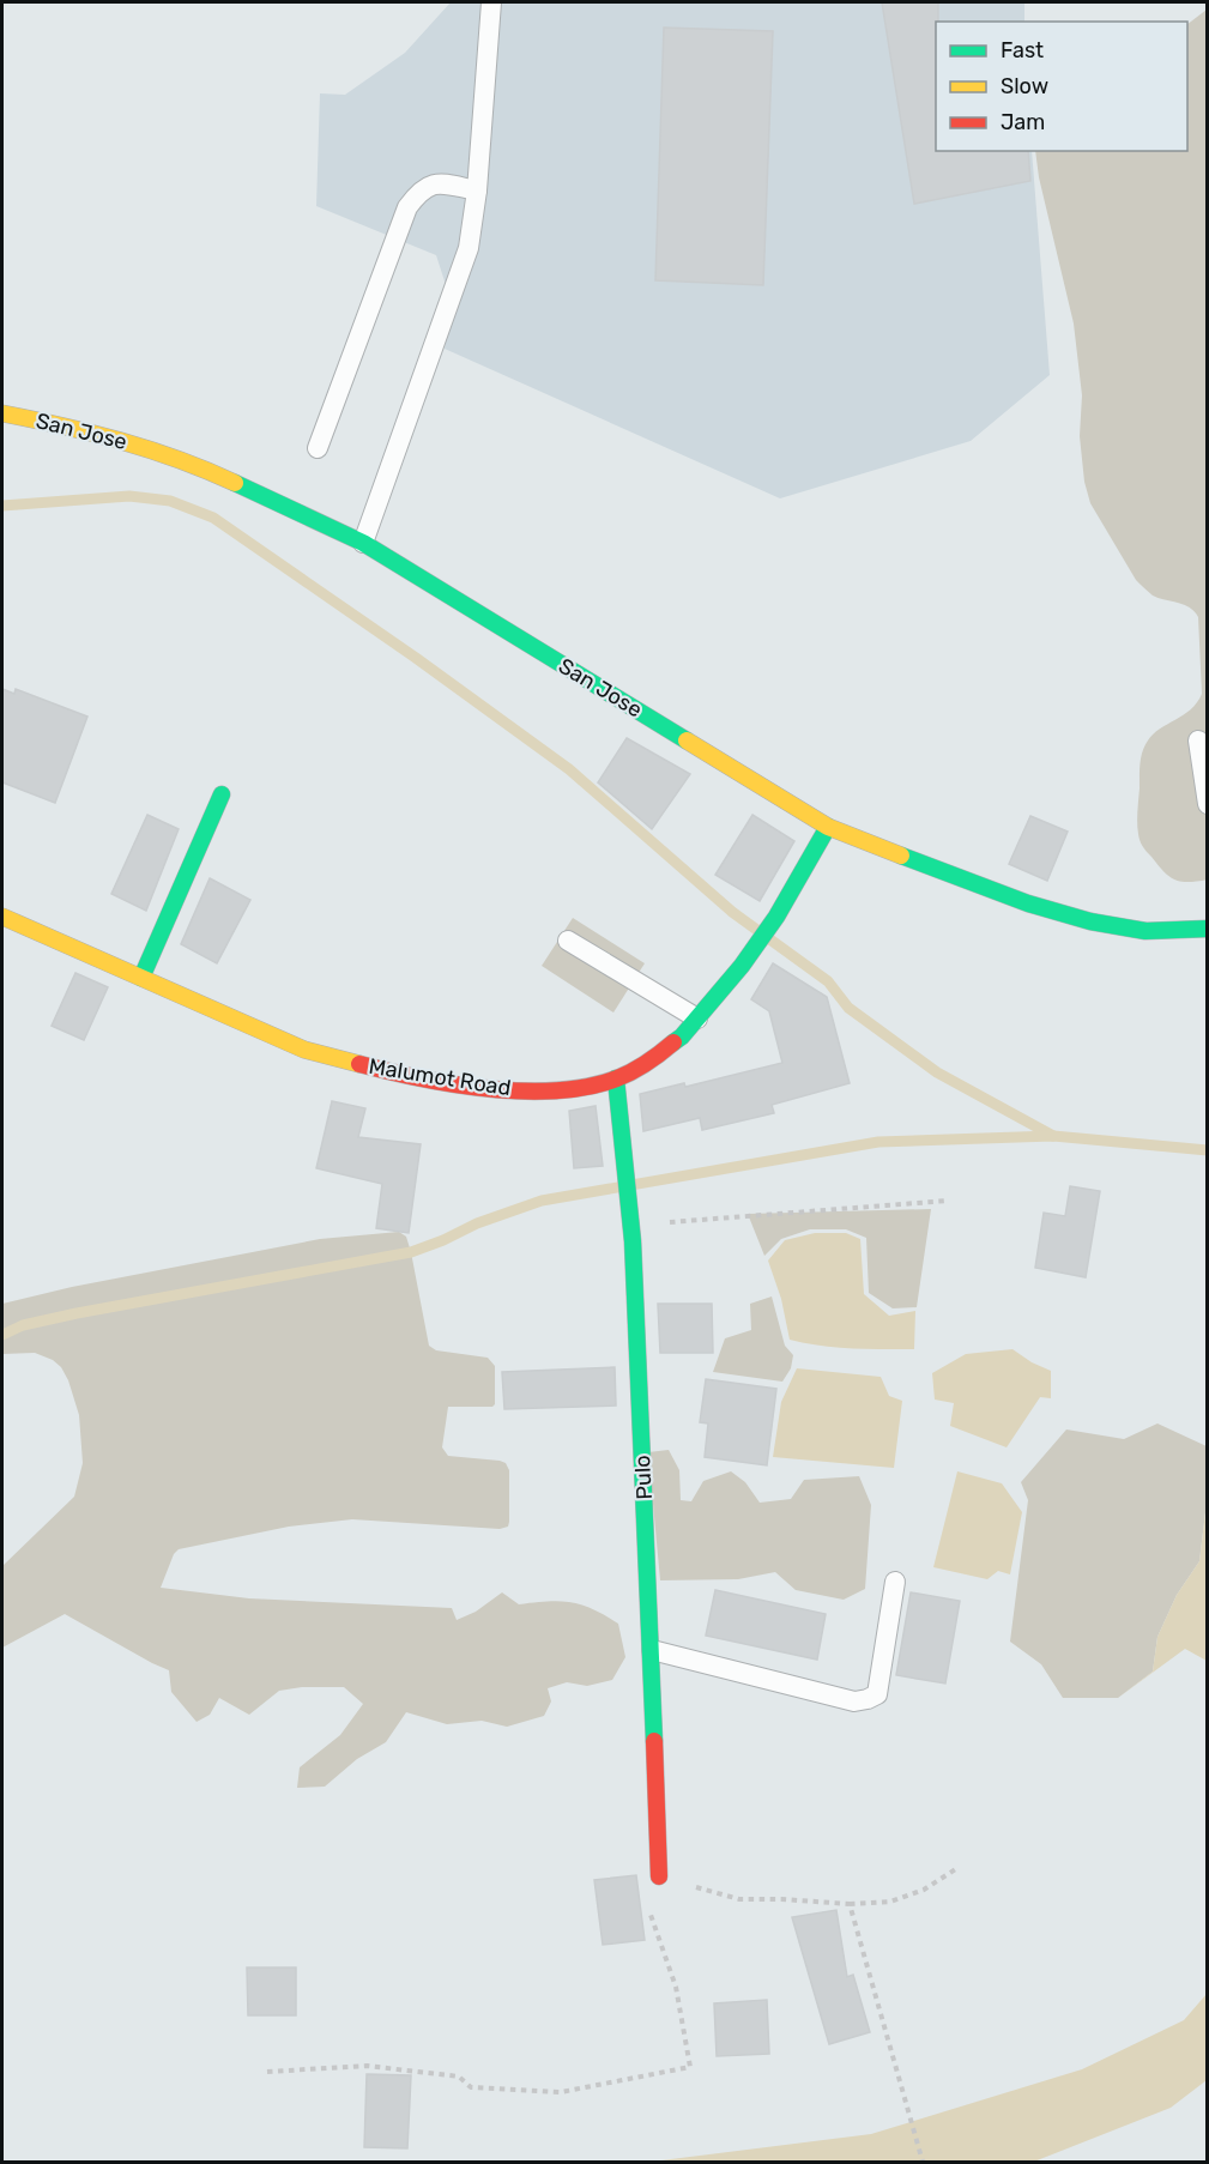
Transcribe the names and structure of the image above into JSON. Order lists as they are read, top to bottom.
{
  "streets": {
    "street": ["San Jose", "Malumot Road", "Pulo"]
  },
  "crossings": [
    ["San Jose", "Malumot Road"],
    ["Malumot Road", "Pulo"]
  ],
  "legend": ["Fast", "Slow", "Jam"]
}
